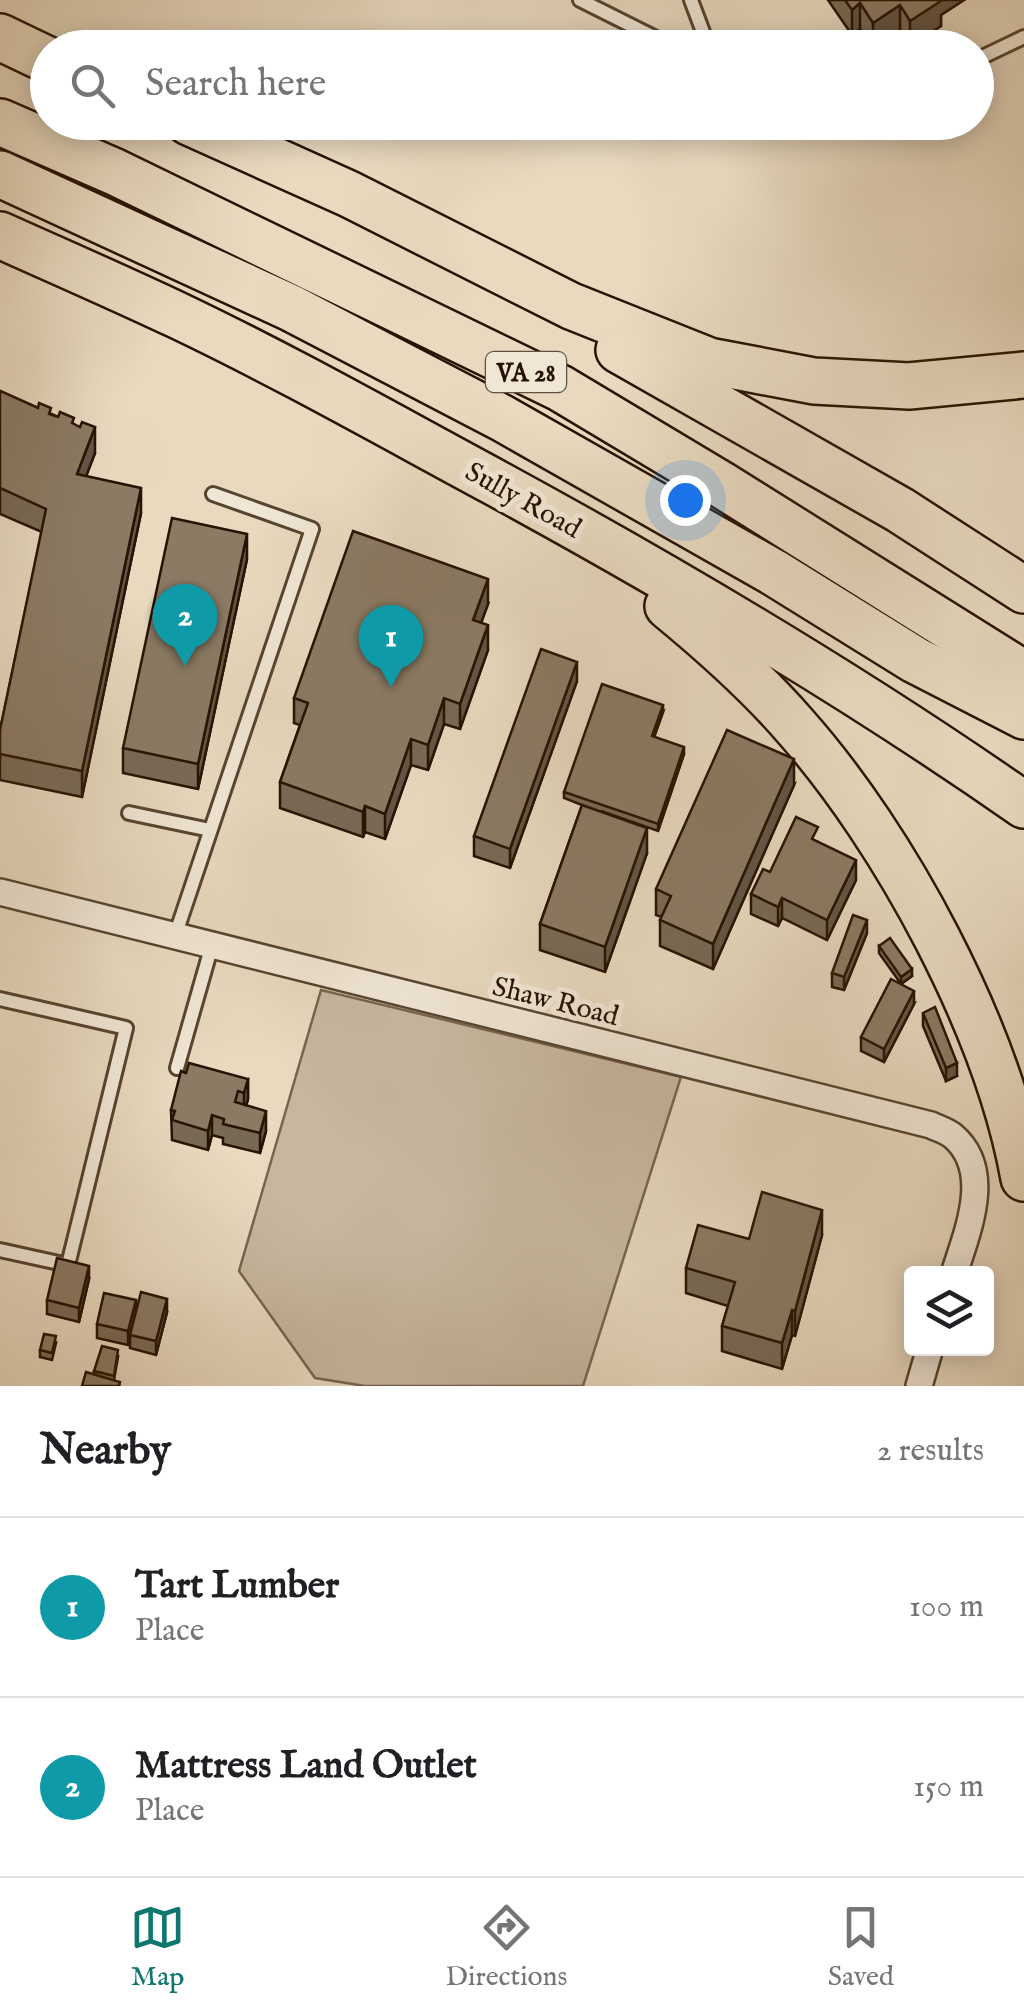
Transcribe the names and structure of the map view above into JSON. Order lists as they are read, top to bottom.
{
  "streets": {
    "highway": ["VA 28", "Sully Road"],
    "street": ["Shaw Road"]
  },
  "page": {
    "search": "Search here",
    "pins": ["2", "1"],
    "heading": ["Nearby", "2 results"],
    "list": [
      {
        "mark": "1",
        "name": "Tart Lumber",
        "note": "Place",
        "value": "100 m"
      },
      {
        "mark": "2",
        "name": "Mattress Land Outlet",
        "note": "Place",
        "value": "150 m"
      }
    ],
    "nav": ["Map", "Directions", "Saved"]
  }
}
